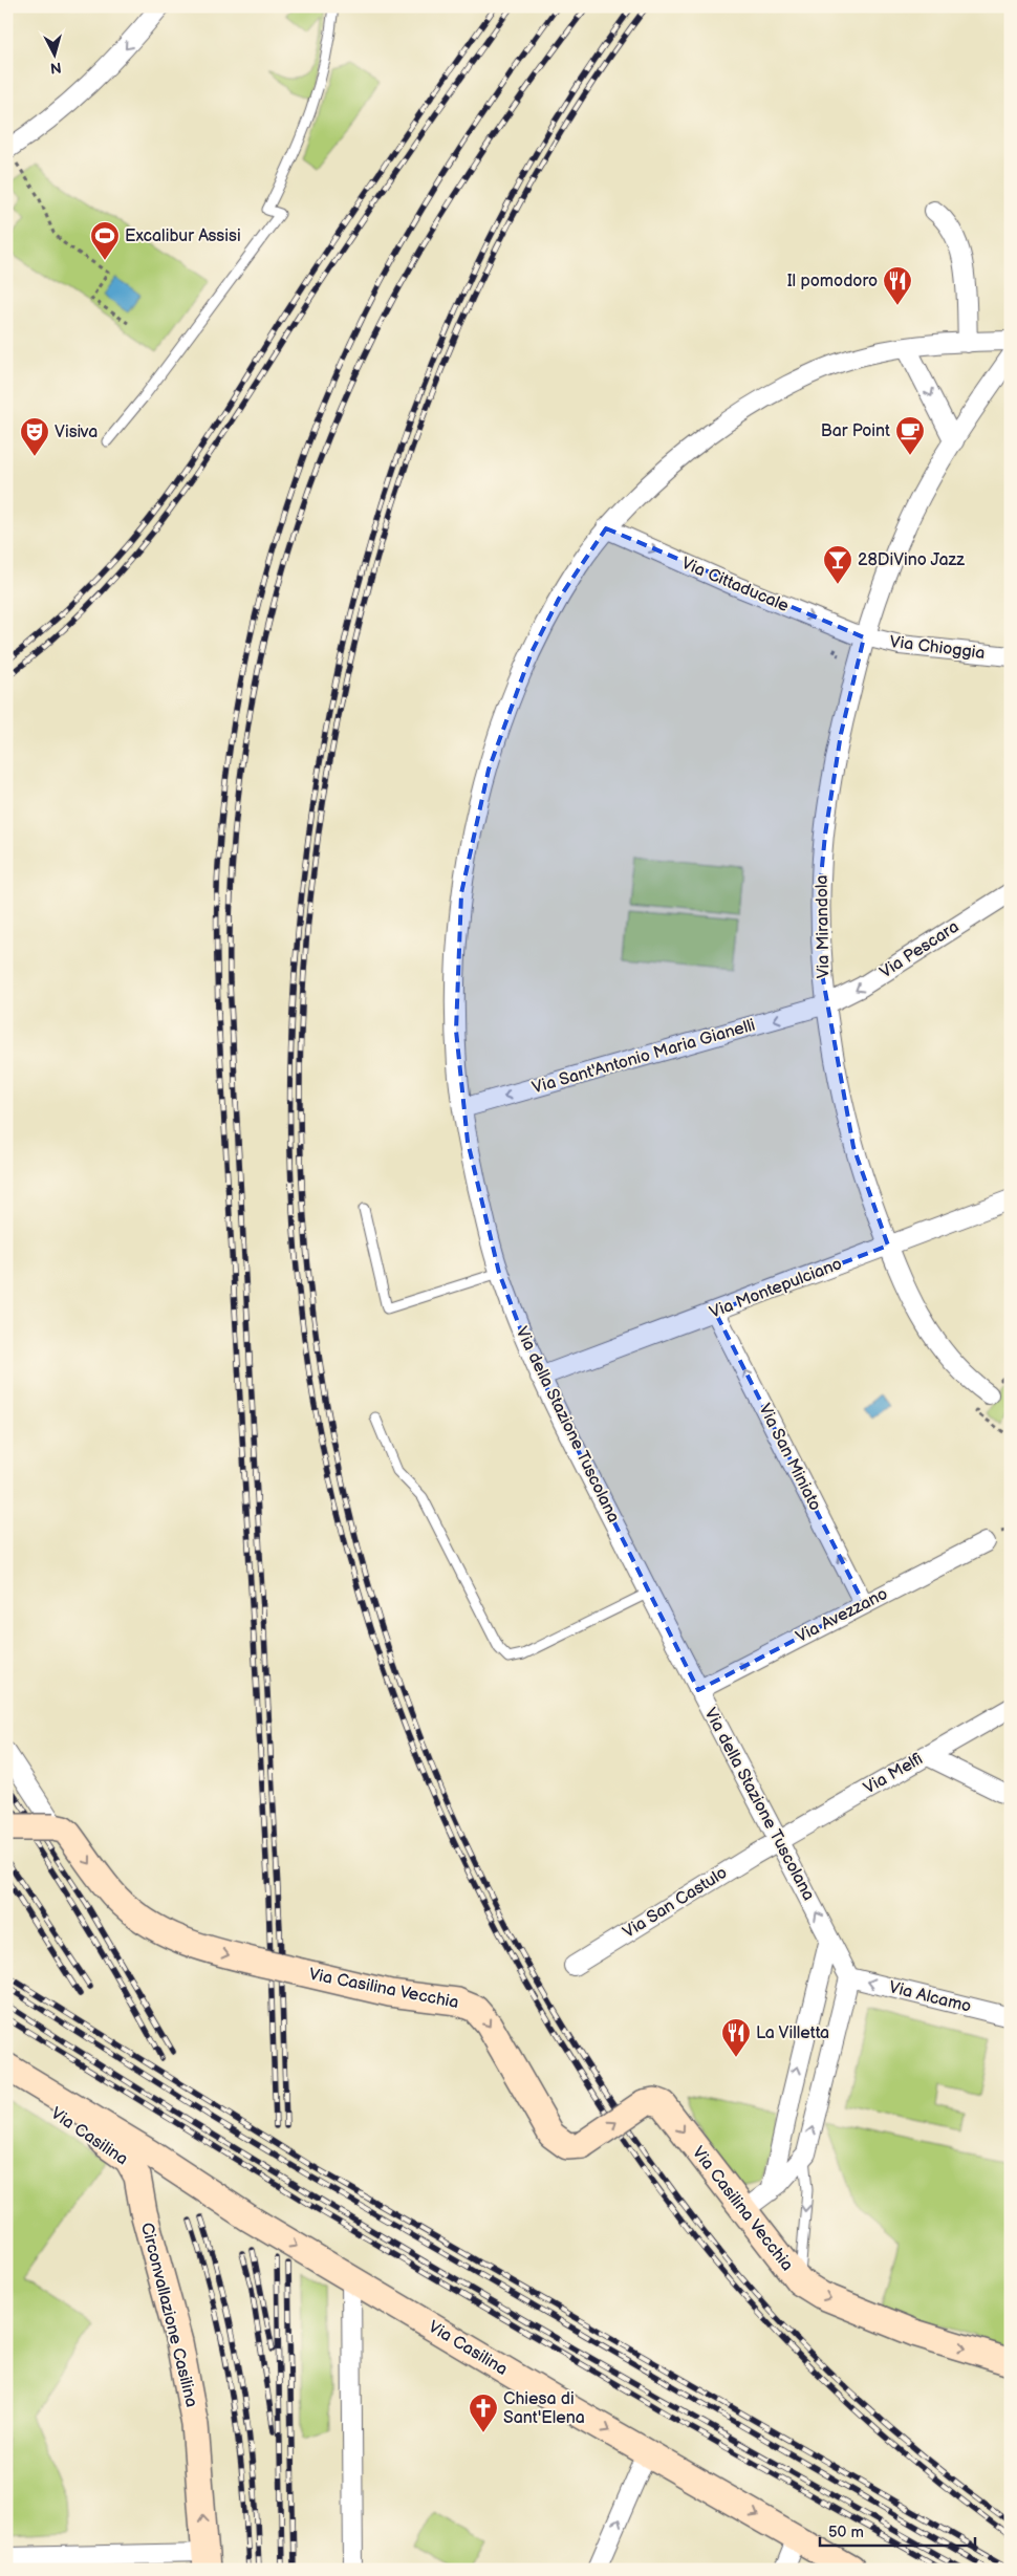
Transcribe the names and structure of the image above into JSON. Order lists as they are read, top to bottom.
{
  "streets": {
    "main road": ["Via Casilina Vecchia", "Via Casilina", "Circonvallazione Casilina"],
    "street": [
      "Via Cittaducale",
      "Via Chioggia",
      "Via Mirandola",
      "Via Pescara",
      "Via Sant'Antonio Maria Gianelli",
      "Via Montepulciano",
      "Via della Stazione Tuscolana",
      "Via San Miniato",
      "Via Avezzano",
      "Via Melfi",
      "Via San Castulo",
      "Via Alcamo"
    ]
  },
  "crossings": [
    ["Via Cittaducale", "Via Chioggia"],
    ["Via Cittaducale", "Via Mirandola"],
    ["Via Cittaducale", "Via della Stazione Tuscolana"],
    ["Via Chioggia", "Via Mirandola"],
    ["Via Mirandola", "Via Pescara"],
    ["Via Mirandola", "Via Sant'Antonio Maria Gianelli"],
    ["Via Mirandola", "Via Montepulciano"],
    ["Via Pescara", "Via Sant'Antonio Maria Gianelli"],
    ["Via Sant'Antonio Maria Gianelli", "Via della Stazione Tuscolana"],
    ["Via Montepulciano", "Via della Stazione Tuscolana"],
    ["Via Montepulciano", "Via San Miniato"],
    ["Via della Stazione Tuscolana", "Via Avezzano"],
    ["Via della Stazione Tuscolana", "Via Melfi"],
    ["Via della Stazione Tuscolana", "Via San Castulo"],
    ["Via della Stazione Tuscolana", "Via Alcamo"],
    ["Via San Miniato", "Via Avezzano"],
    ["Via Melfi", "Via San Castulo"],
    ["Via Casilina", "Circonvallazione Casilina"]
  ],
  "one_way": [
    "Via Cittaducale",
    "Via Pescara",
    "Via Sant'Antonio Maria Gianelli",
    "Via San Miniato",
    "Via Avezzano",
    "Via Casilina Vecchia",
    "Via Alcamo",
    "Via Casilina",
    "Circonvallazione Casilina"
  ],
  "places": {
    "sports": ["Excalibur Assisi"],
    "restaurant": ["Il pomodoro", "La Villetta"],
    "cafe": ["Bar Point"],
    "theatre": ["Visiva"],
    "bar": ["28DiVino Jazz"],
    "church": ["Chiesa di Sant'Elena"]
  },
  "scale_bar": "50 m",
  "north": "bottom"
}
